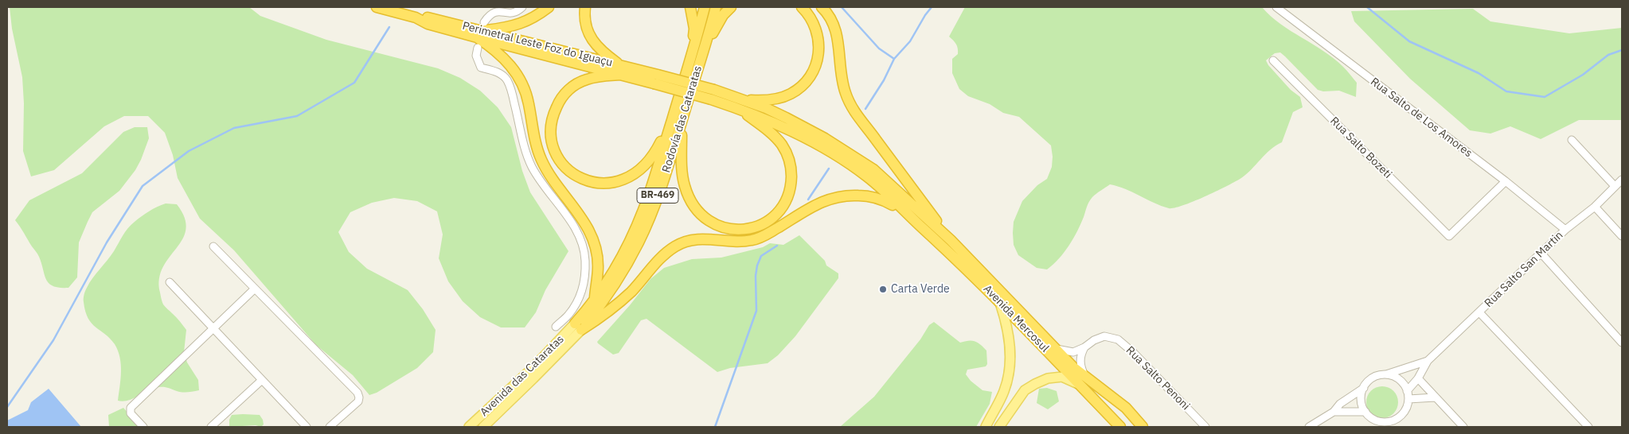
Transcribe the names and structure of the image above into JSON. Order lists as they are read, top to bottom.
{
  "streets": {
    "highway": [
      "Perimetral Leste Foz do Iguaçu",
      "Rodovía das Cataratas",
      "BR-469",
      "Avenida Mercosul"
    ],
    "main road": ["Avenida das Cataratas"],
    "street": [
      "Rua Salto de Los Amores",
      "Rua Salto Bozeti",
      "Rua Salto San Martin",
      "Rua Salto Penoni"
    ]
  },
  "crossings": [
    ["Rua Salto de Los Amores", "Rua Salto Bozeti"],
    ["Rua Salto de Los Amores", "Rua Salto San Martin"],
    ["Rodovía das Cataratas", "Avenida das Cataratas"],
    ["Avenida Mercosul", "Rua Salto Penoni"]
  ],
  "places": ["Carta Verde"]
}
